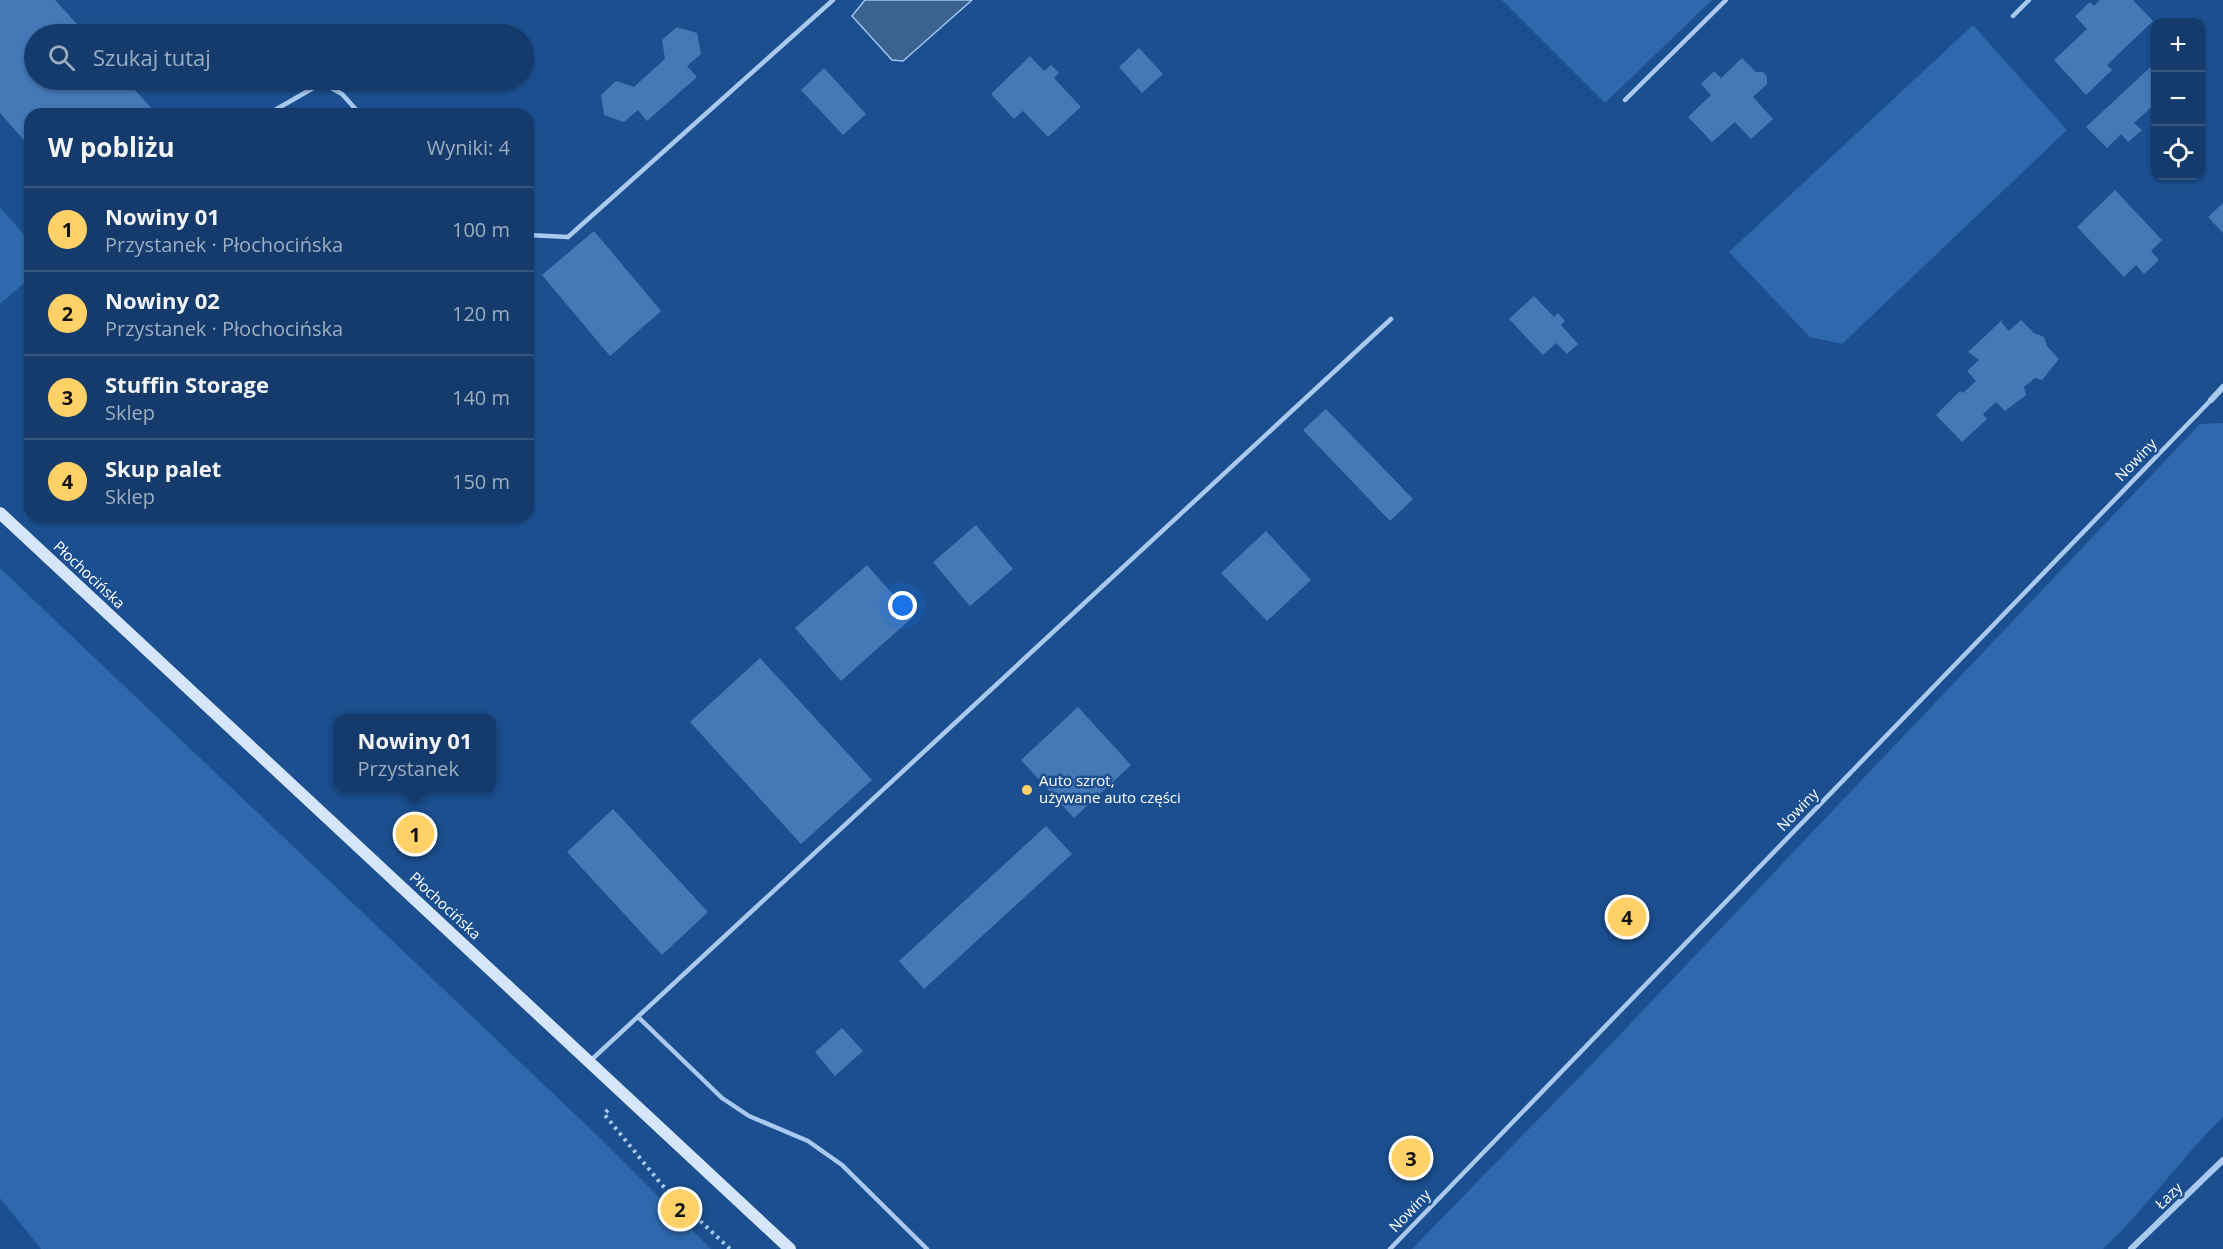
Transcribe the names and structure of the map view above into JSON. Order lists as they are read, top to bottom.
{
  "streets": {
    "main road": ["Płochocińska"],
    "street": ["Nowiny", "Łazy"]
  },
  "places": ["Auto szrot, używane auto części"],
  "page": {
    "map_buttons": ["+", "−"],
    "search": "Szukaj tutaj",
    "heading": ["W pobliżu", "Wyniki: 4"],
    "list": [
      {
        "mark": "1",
        "name": "Nowiny 01",
        "note": "Przystanek · Płochocińska",
        "value": "100 m"
      },
      {
        "mark": "2",
        "name": "Nowiny 02",
        "note": "Przystanek · Płochocińska",
        "value": "120 m"
      },
      {
        "mark": "3",
        "name": "Stuffin Storage",
        "note": "Sklep",
        "value": "140 m"
      },
      {
        "mark": "4",
        "name": "Skup palet",
        "note": "Sklep",
        "value": "150 m"
      }
    ],
    "popup": ["Nowiny 01", "Przystanek"],
    "pins": [
      "1",
      "4",
      "3",
      "2"
    ]
  }
}
